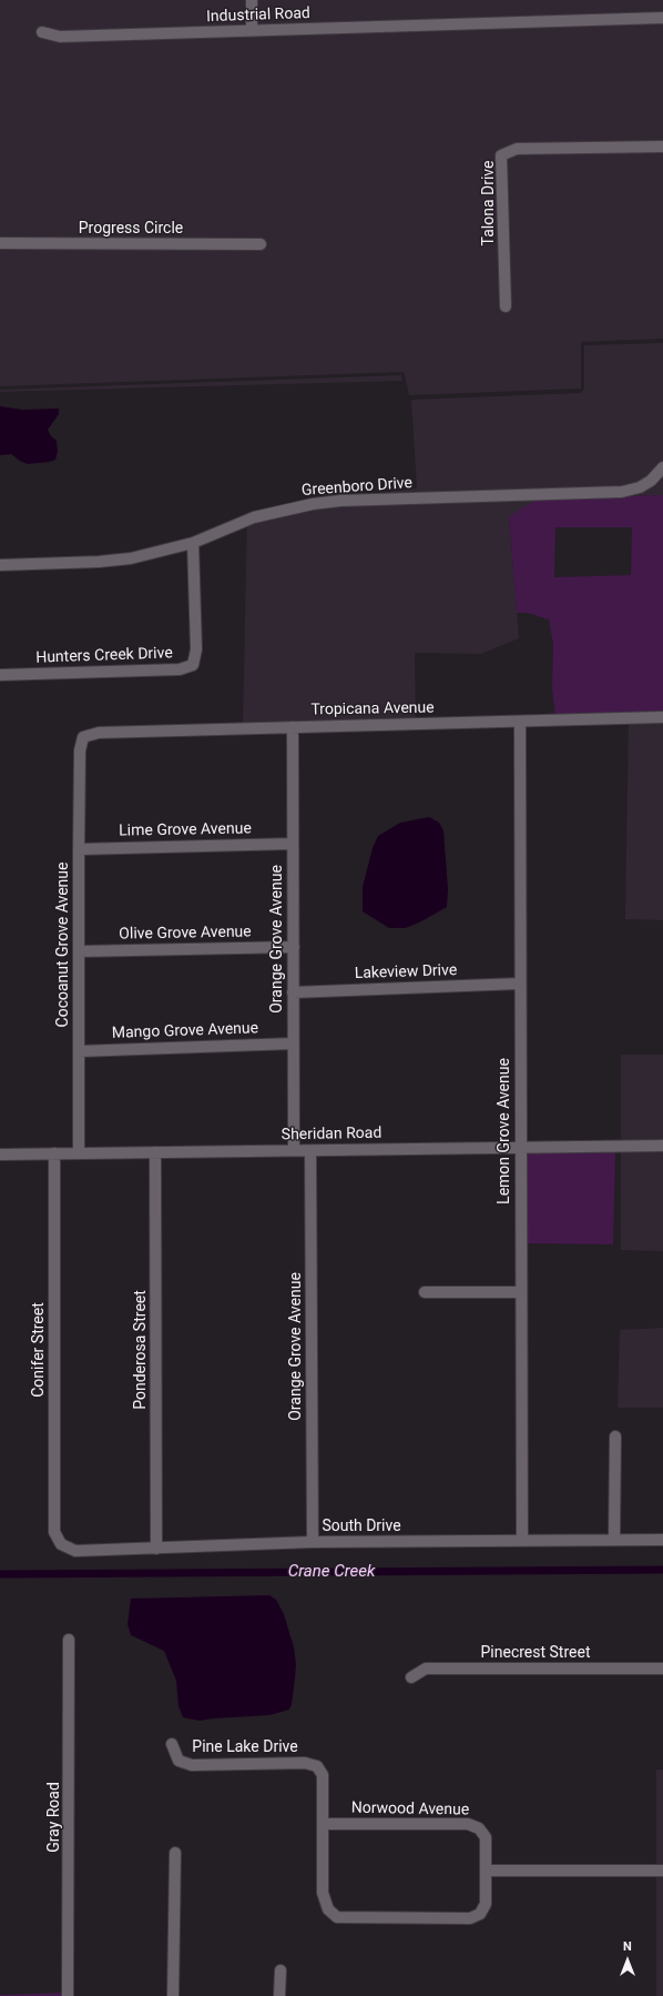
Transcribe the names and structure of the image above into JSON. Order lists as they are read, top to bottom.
{
  "streets": {
    "street": [
      "Industrial Road",
      "Talona Drive",
      "Progress Circle",
      "Greenboro Drive",
      "Hunters Creek Drive",
      "Tropicana Avenue",
      "Lime Grove Avenue",
      "Olive Grove Avenue",
      "Orange Grove Avenue",
      "Cocoanut Grove Avenue",
      "Lakeview Drive",
      "Mango Grove Avenue",
      "Lemon Grove Avenue",
      "Sheridan Road",
      "Conifer Street",
      "Ponderosa Street",
      "South Drive",
      "Pinecrest Street",
      "Pine Lake Drive",
      "Norwood Avenue",
      "Gray Road"
    ]
  },
  "crossings": [
    ["Greenboro Drive", "Hunters Creek Drive"],
    ["Tropicana Avenue", "Orange Grove Avenue"],
    ["Tropicana Avenue", "Cocoanut Grove Avenue"],
    ["Tropicana Avenue", "Lemon Grove Avenue"],
    ["Lime Grove Avenue", "Orange Grove Avenue"],
    ["Lime Grove Avenue", "Cocoanut Grove Avenue"],
    ["Olive Grove Avenue", "Orange Grove Avenue"],
    ["Olive Grove Avenue", "Cocoanut Grove Avenue"],
    ["Orange Grove Avenue", "Lakeview Drive"],
    ["Orange Grove Avenue", "Mango Grove Avenue"],
    ["Orange Grove Avenue", "Sheridan Road"],
    ["Orange Grove Avenue", "South Drive"],
    ["Cocoanut Grove Avenue", "Mango Grove Avenue"],
    ["Cocoanut Grove Avenue", "Sheridan Road"],
    ["Lakeview Drive", "Lemon Grove Avenue"],
    ["Lemon Grove Avenue", "Sheridan Road"],
    ["Lemon Grove Avenue", "South Drive"],
    ["Sheridan Road", "Conifer Street"],
    ["Sheridan Road", "Ponderosa Street"],
    ["Conifer Street", "South Drive"],
    ["Ponderosa Street", "South Drive"],
    ["Pine Lake Drive", "Norwood Avenue"]
  ],
  "water": ["Crane Creek"],
  "north": "top"
}
